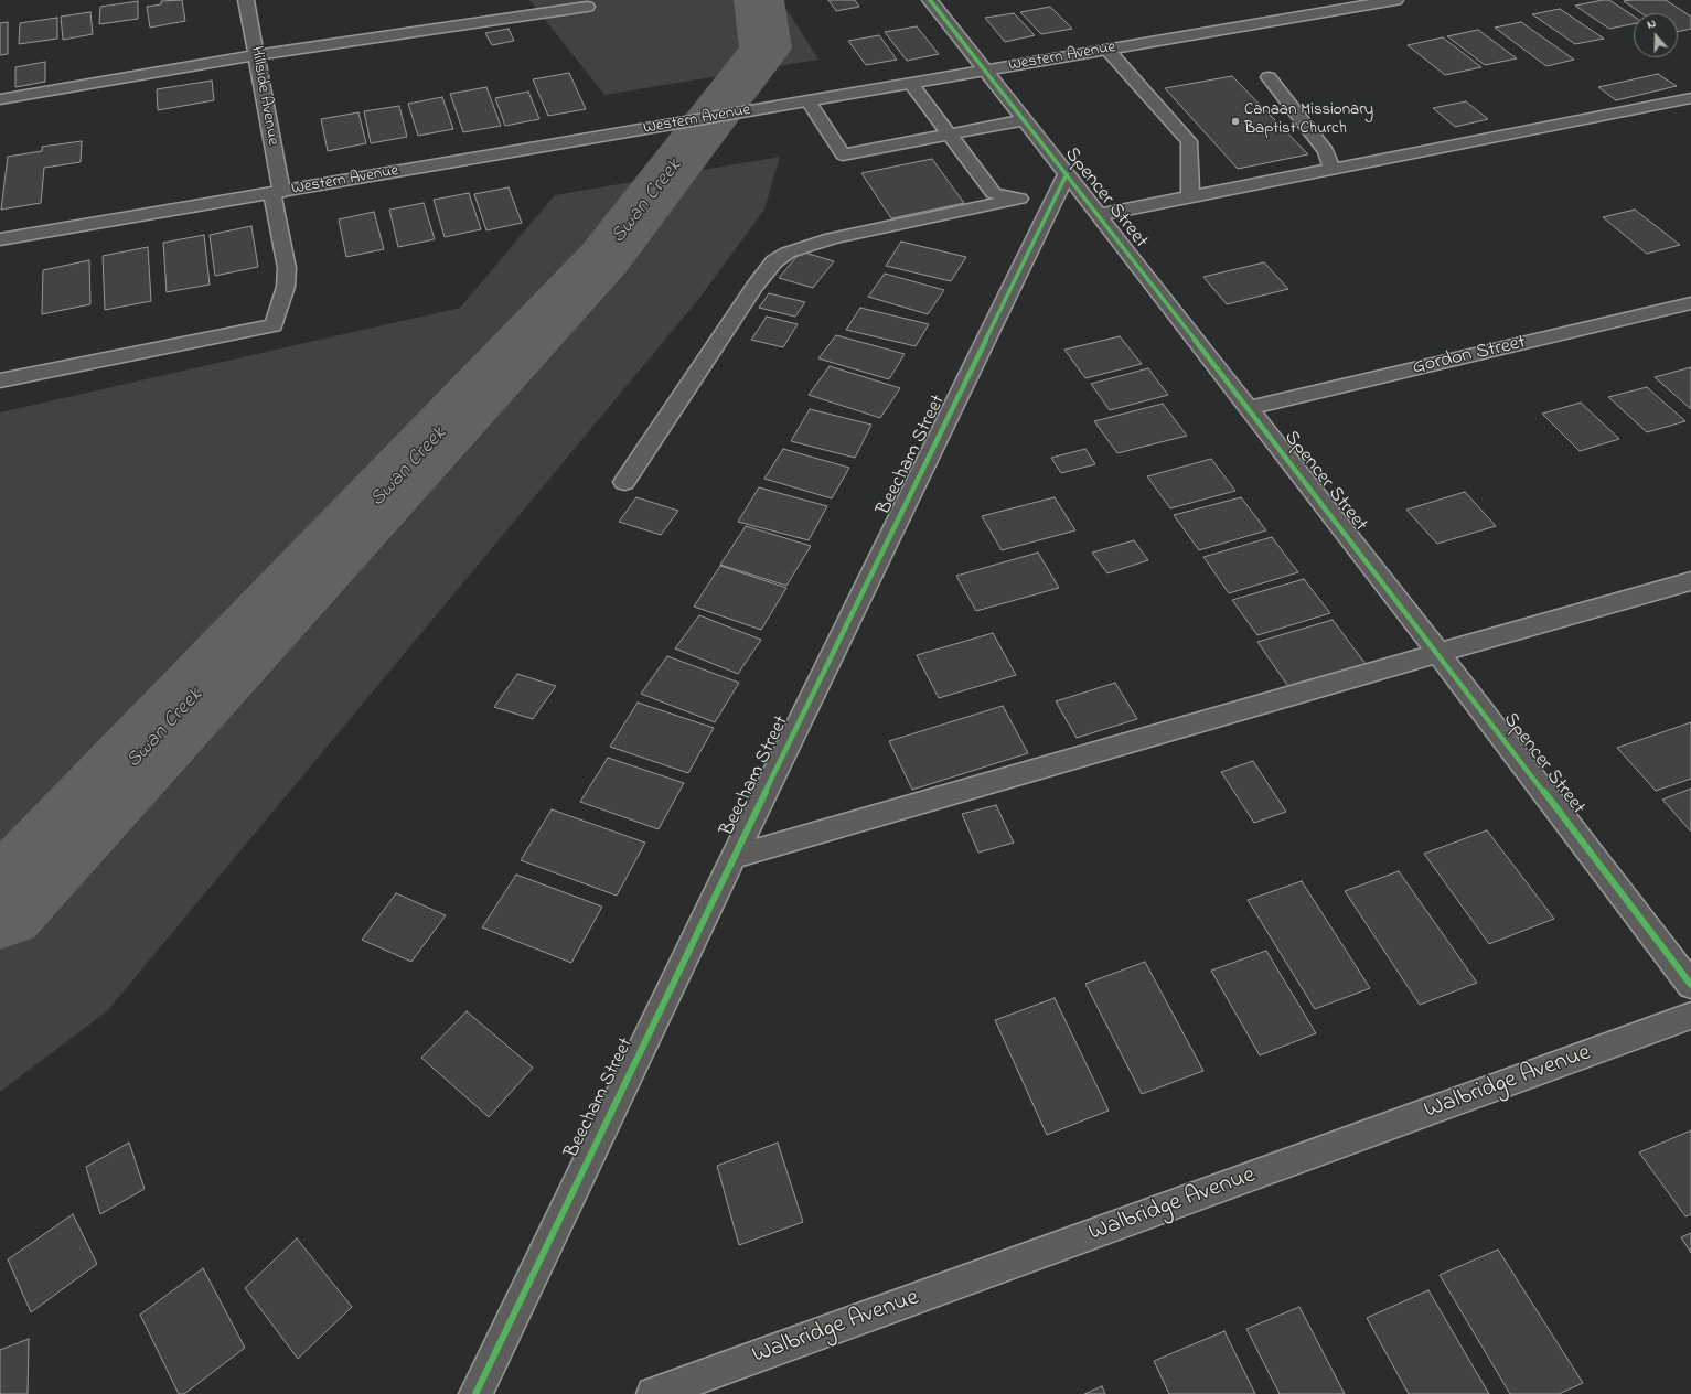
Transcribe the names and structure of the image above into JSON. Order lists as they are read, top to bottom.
{
  "streets": {
    "street": [
      "Western Avenue",
      "Hillside Avenue",
      "Spencer Street",
      "Gordon Street",
      "Beecham Street",
      "Walbridge Avenue"
    ]
  },
  "crossings": [
    ["Western Avenue", "Hillside Avenue"],
    ["Western Avenue", "Spencer Street"],
    ["Spencer Street", "Gordon Street"],
    ["Spencer Street", "Beecham Street"]
  ],
  "water": ["Swan Creek"],
  "places": ["Canaan Missionary Baptist Church"],
  "north": "top"
}
